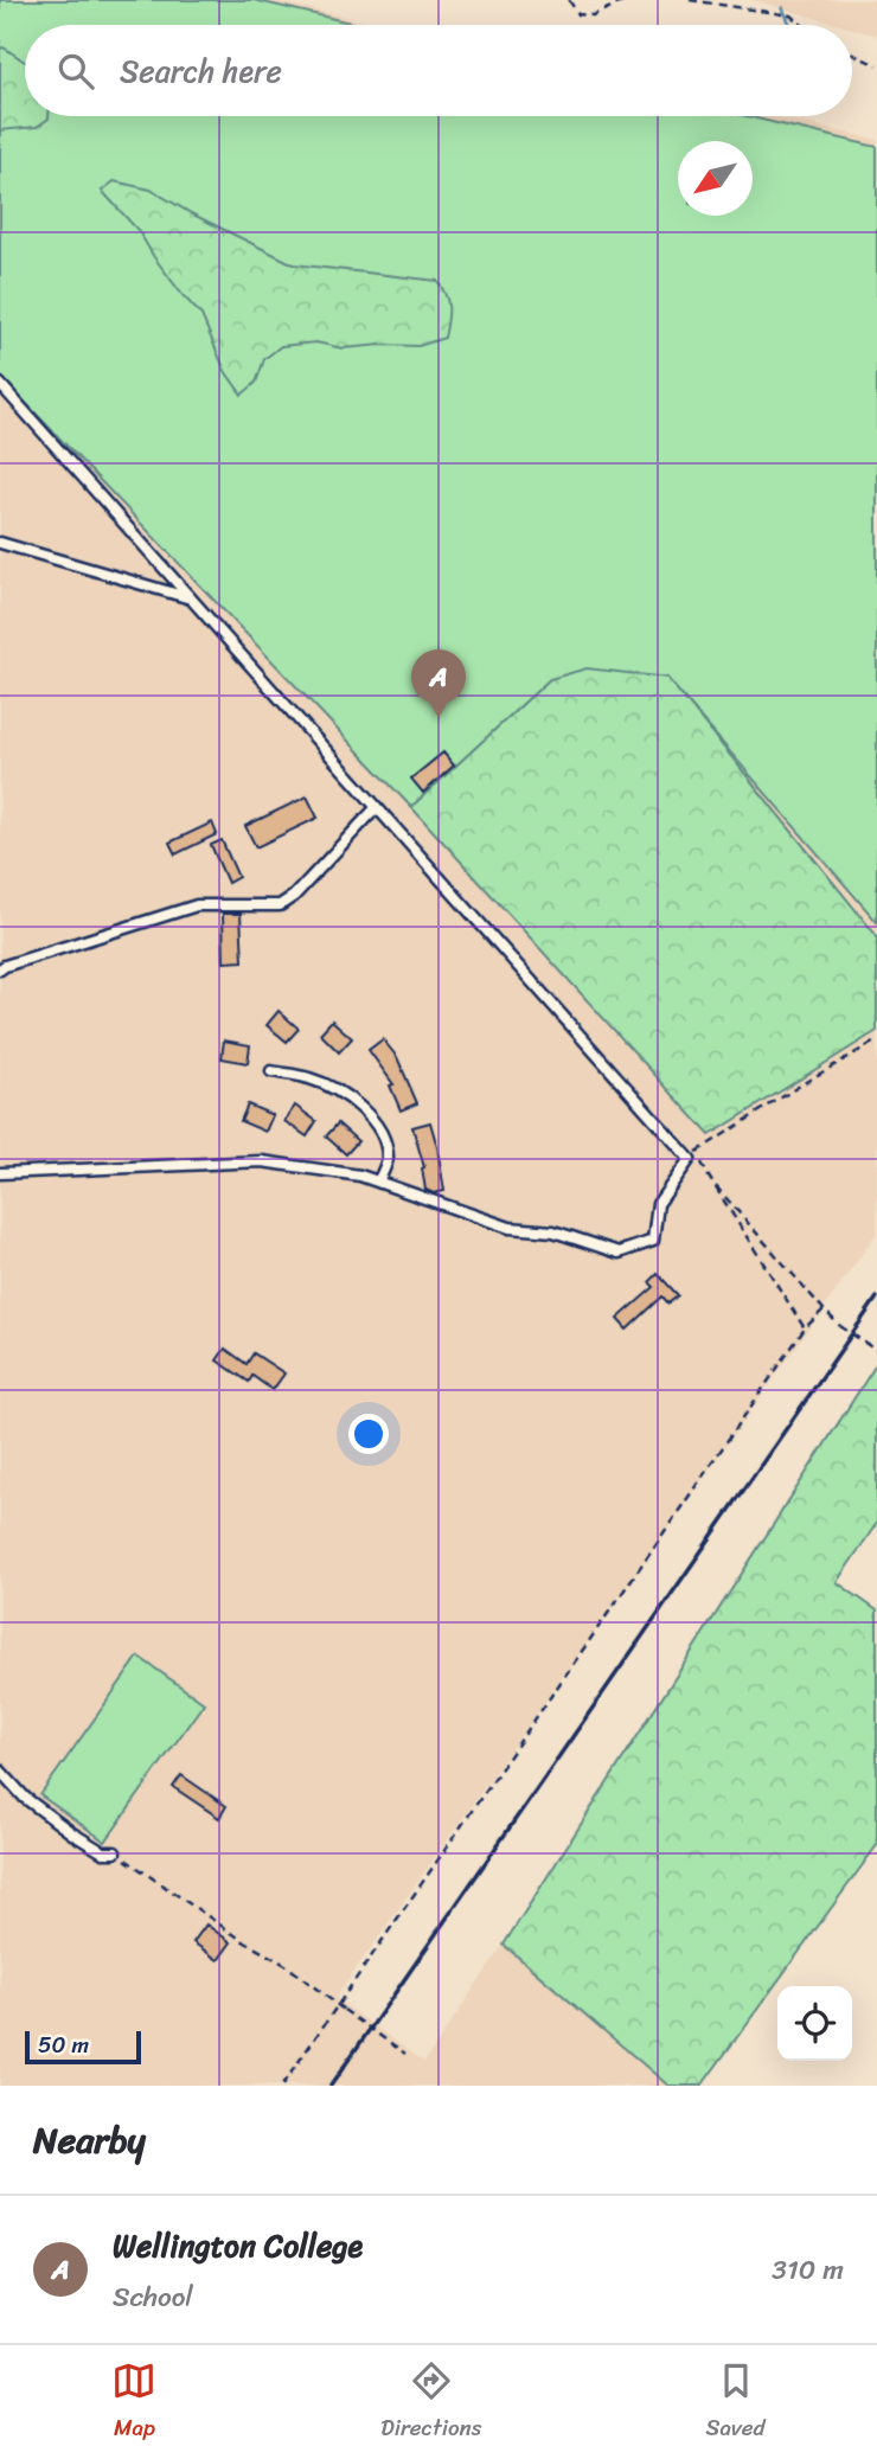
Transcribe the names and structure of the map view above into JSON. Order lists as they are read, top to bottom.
{
  "scale_bar": "50 m",
  "north": "bottom left",
  "page": {
    "search": "Search here",
    "pins": "A",
    "scale": "50 m",
    "heading": "Nearby",
    "list": [
      {
        "mark": "A",
        "name": "Wellington College",
        "note": "School",
        "value": "310 m"
      }
    ],
    "nav": ["Map", "Directions", "Saved"]
  }
}
